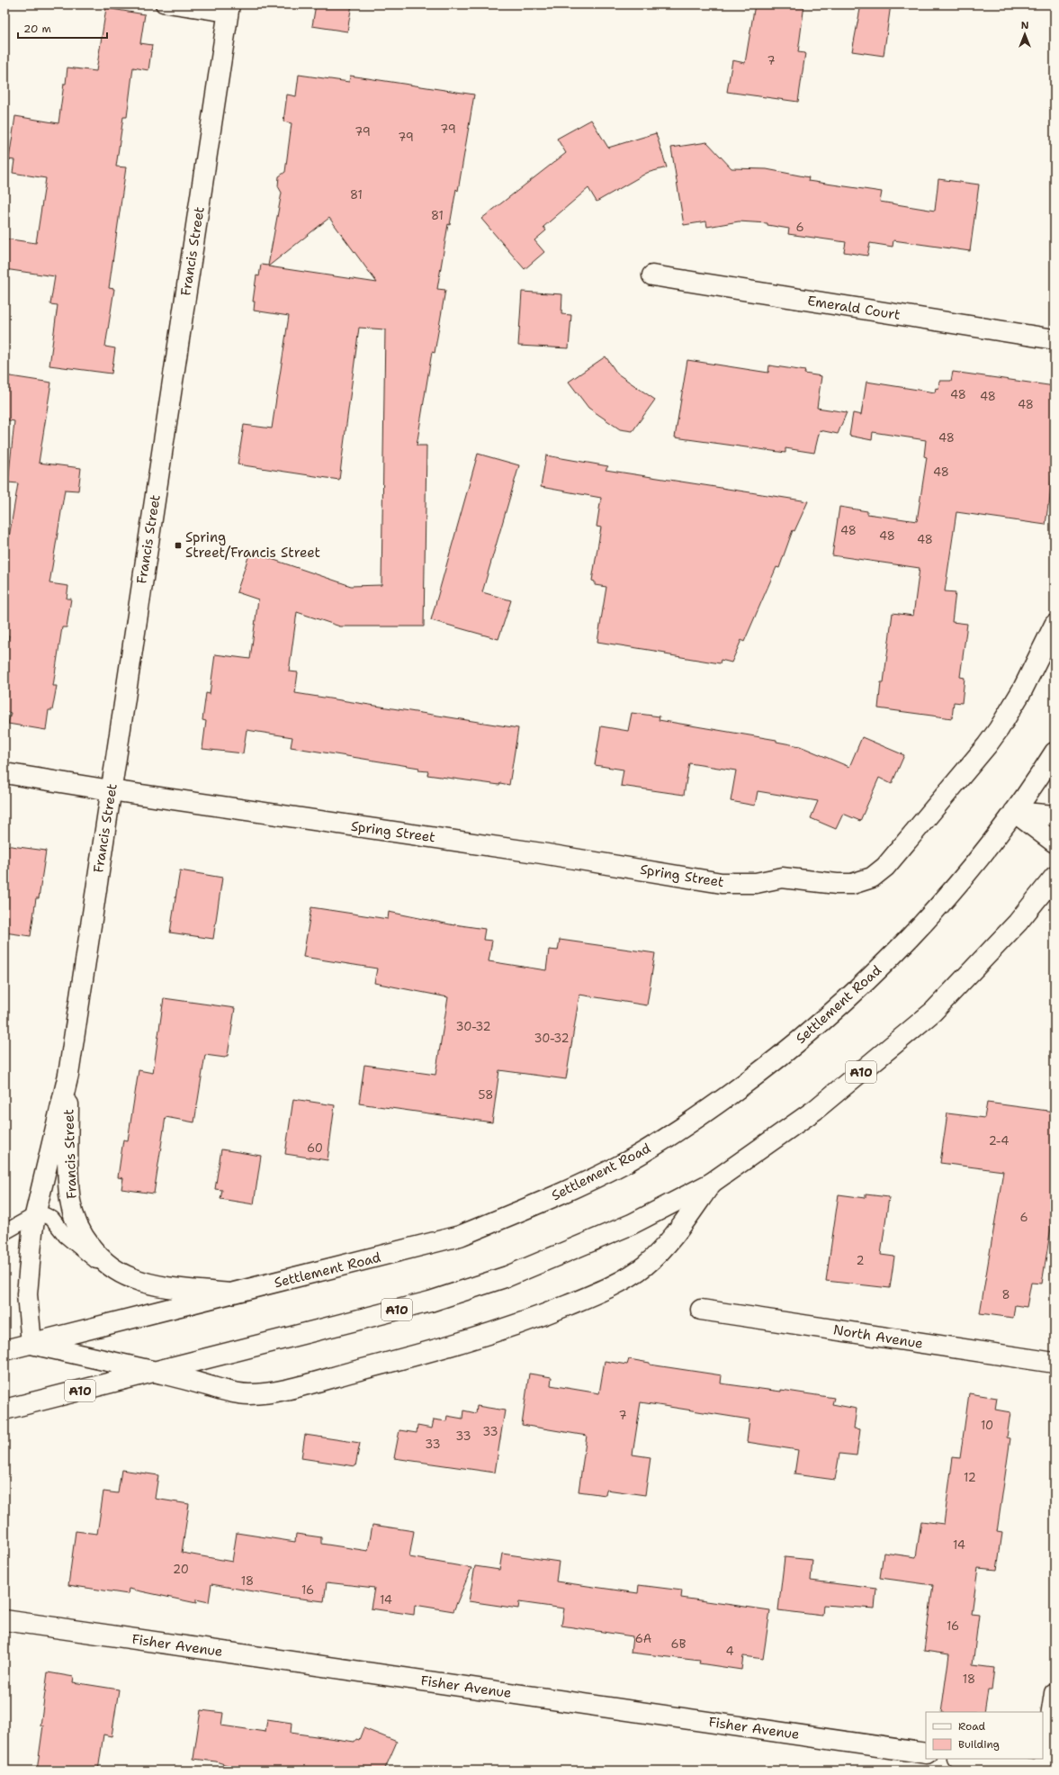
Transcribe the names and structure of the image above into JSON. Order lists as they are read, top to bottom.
{
  "streets": {
    "main road": [
      "Francis Street",
      "Emerald Court",
      "Spring Street",
      "Settlement Road",
      "A10",
      "North Avenue",
      "Fisher Avenue"
    ]
  },
  "crossings": [
    ["Francis Street", "Spring Street"],
    ["Francis Street", "Settlement Road"]
  ],
  "places": {
    "transit": ["Spring Street/Francis Street"]
  },
  "house_numbers": [
    "7",
    "79",
    "79",
    "79",
    "81",
    "81",
    "6",
    "48",
    "48",
    "48",
    "48",
    "48",
    "48",
    "48",
    "48",
    "30-32",
    "30-32",
    "58",
    "2-4",
    "60",
    "6",
    "2",
    "8",
    "7",
    "10",
    "33",
    "33",
    "33",
    "12",
    "14",
    "20",
    "18",
    "16",
    "14",
    "16",
    "6A",
    "6B",
    "4",
    "18"
  ],
  "legend": ["Road", "Building"],
  "scale_bar": "20 m",
  "north": "top"
}
